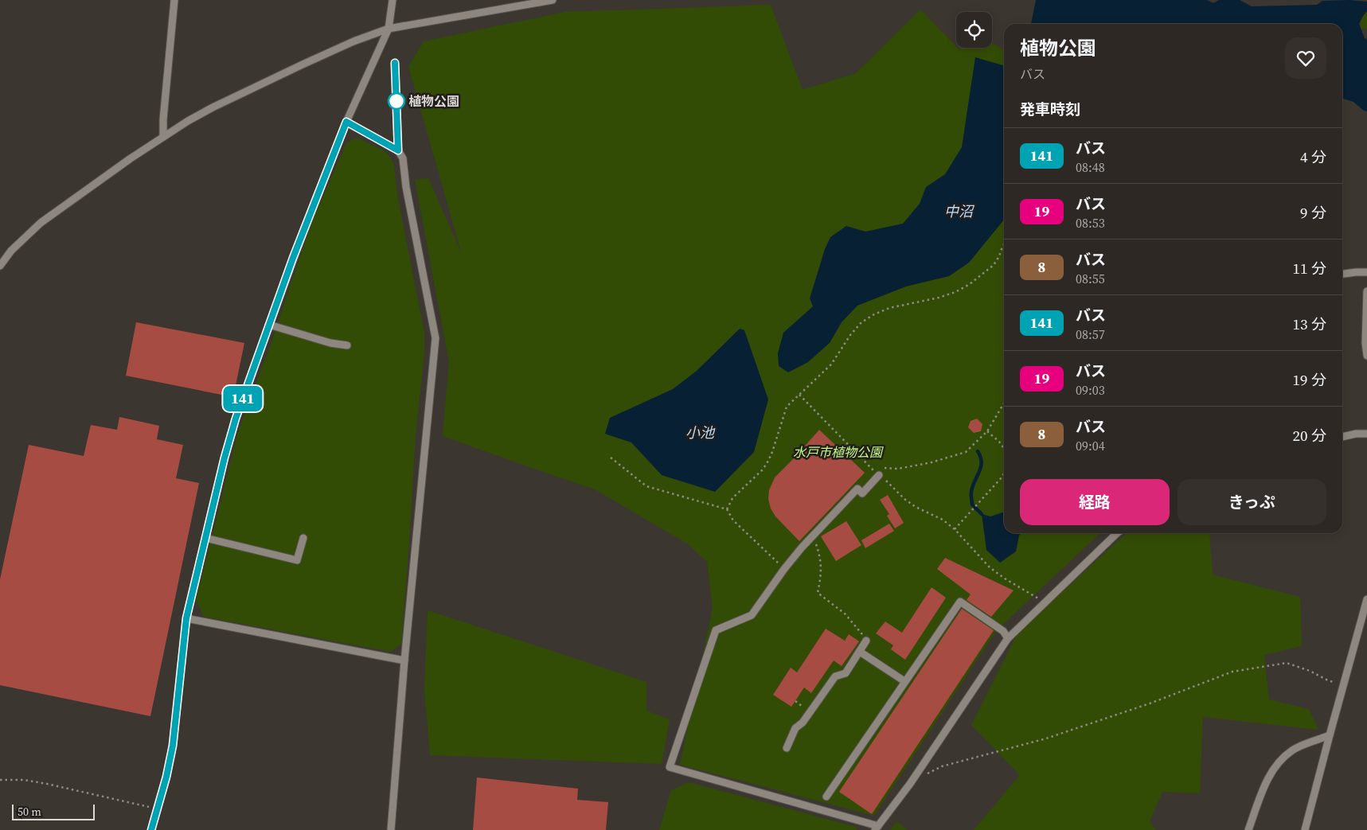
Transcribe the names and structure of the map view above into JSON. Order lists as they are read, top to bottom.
{
  "water": ["中沼", "小池"],
  "parks": ["水戸市植物公園"],
  "places": ["植物公園"],
  "lines": ["bus line 141"],
  "scale_bar": "50 m",
  "page": {
    "on_map": "141",
    "heading": [
      ["植物公園", "バス"],
      "発車時刻"
    ],
    "list": [
      {
        "mark": "141",
        "name": "バス",
        "note": "08:48",
        "value": "4 分"
      },
      {
        "mark": "19",
        "name": "バス",
        "note": "08:53",
        "value": "9 分"
      },
      {
        "mark": "8",
        "name": "バス",
        "note": "08:55",
        "value": "11 分"
      },
      {
        "mark": "141",
        "name": "バス",
        "note": "08:57",
        "value": "13 分"
      },
      {
        "mark": "19",
        "name": "バス",
        "note": "09:03",
        "value": "19 分"
      },
      {
        "mark": "8",
        "name": "バス",
        "note": "09:04",
        "value": "20 分"
      }
    ],
    "buttons": ["経路", "きっぷ"],
    "scale": "50 m"
  }
}
